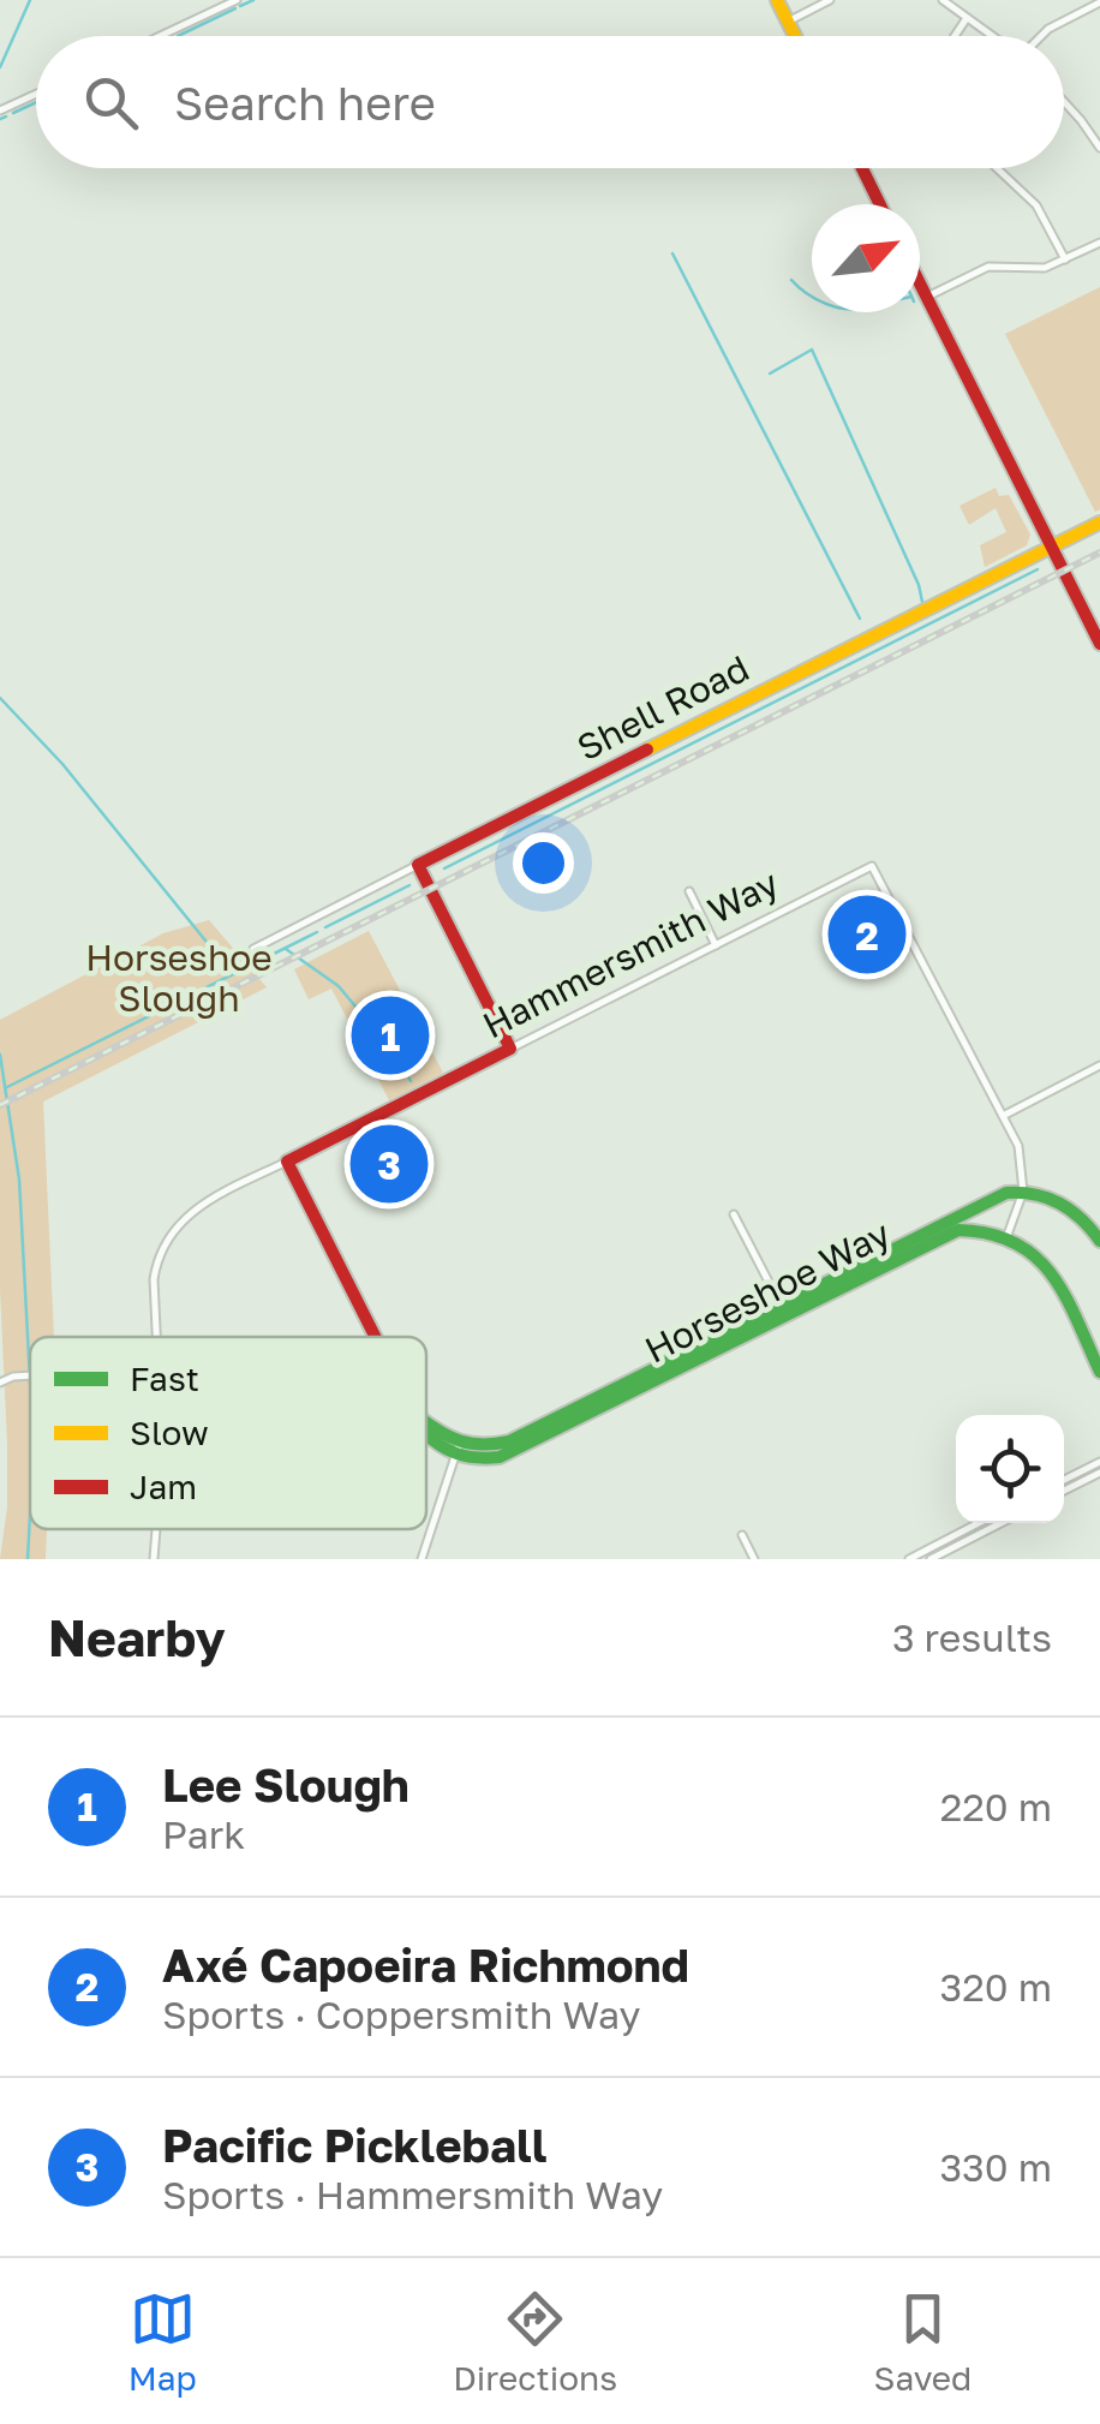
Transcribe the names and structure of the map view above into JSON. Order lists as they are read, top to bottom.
{
  "streets": {
    "street": ["Shell Road", "Hammersmith Way", "Horseshoe Way"]
  },
  "parks": ["Horseshoe Slough"],
  "legend": ["Fast", "Slow", "Jam"],
  "north": "top right",
  "page": {
    "search": "Search here",
    "pins": ["2", "1", "3"],
    "heading": ["Nearby", "3 results"],
    "list": [
      {
        "mark": "1",
        "name": "Lee Slough",
        "note": "Park",
        "value": "220 m"
      },
      {
        "mark": "2",
        "name": "Axé Capoeira Richmond",
        "note": "Sports · Coppersmith Way",
        "value": "320 m"
      },
      {
        "mark": "3",
        "name": "Pacific Pickleball",
        "note": "Sports · Hammersmith Way",
        "value": "330 m"
      }
    ],
    "nav": ["Map", "Directions", "Saved"]
  }
}
